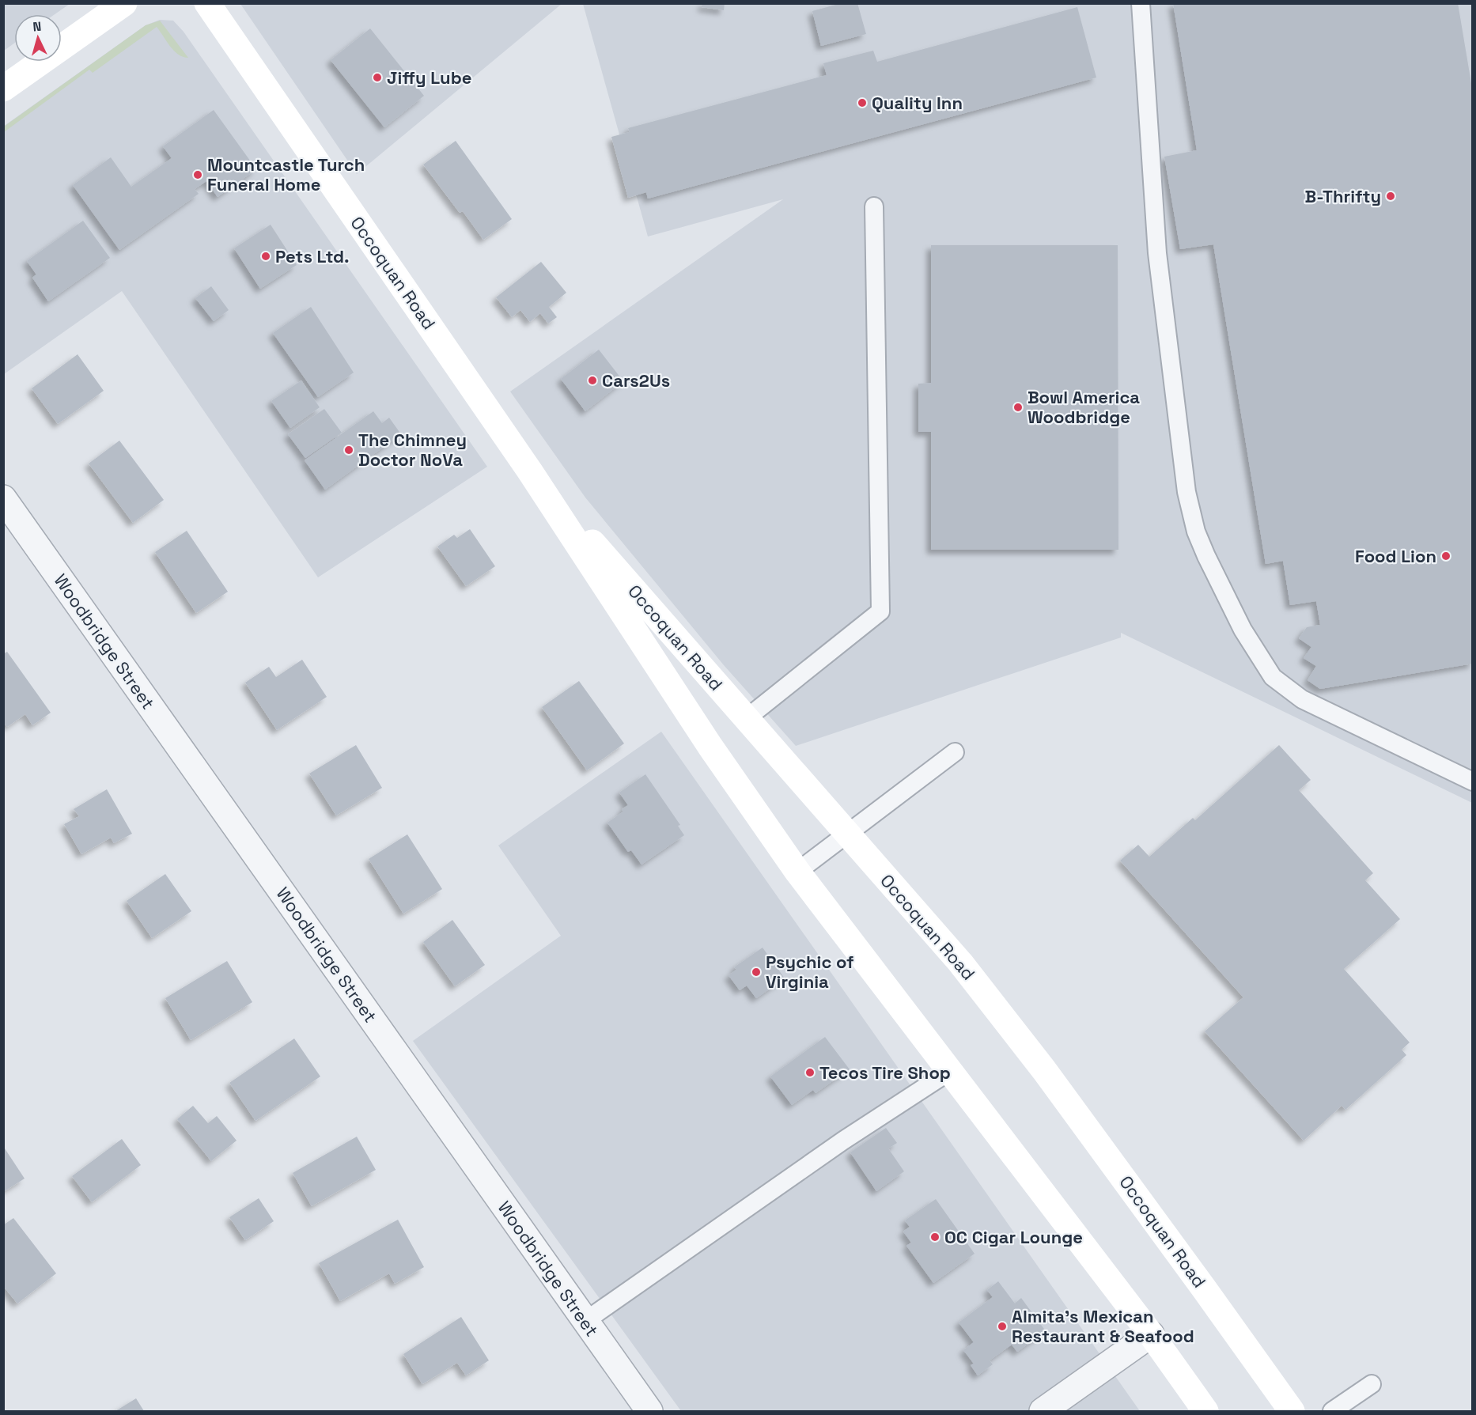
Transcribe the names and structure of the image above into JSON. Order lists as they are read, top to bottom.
{
  "streets": {
    "main road": ["Occoquan Road"],
    "street": ["Woodbridge Street"]
  },
  "places": [
    "Jiffy Lube",
    "Quality Inn",
    "Mountcastle Turch Funeral Home",
    "B-Thrifty",
    "Pets Ltd.",
    "Cars2Us",
    "Bowl America Woodbridge",
    "The Chimney Doctor NoVa",
    "Food Lion",
    "Psychic of Virginia",
    "Tecos Tire Shop",
    "OC Cigar Lounge",
    "Almita's Mexican Restaurant & Seafood"
  ],
  "north": "top"
}
